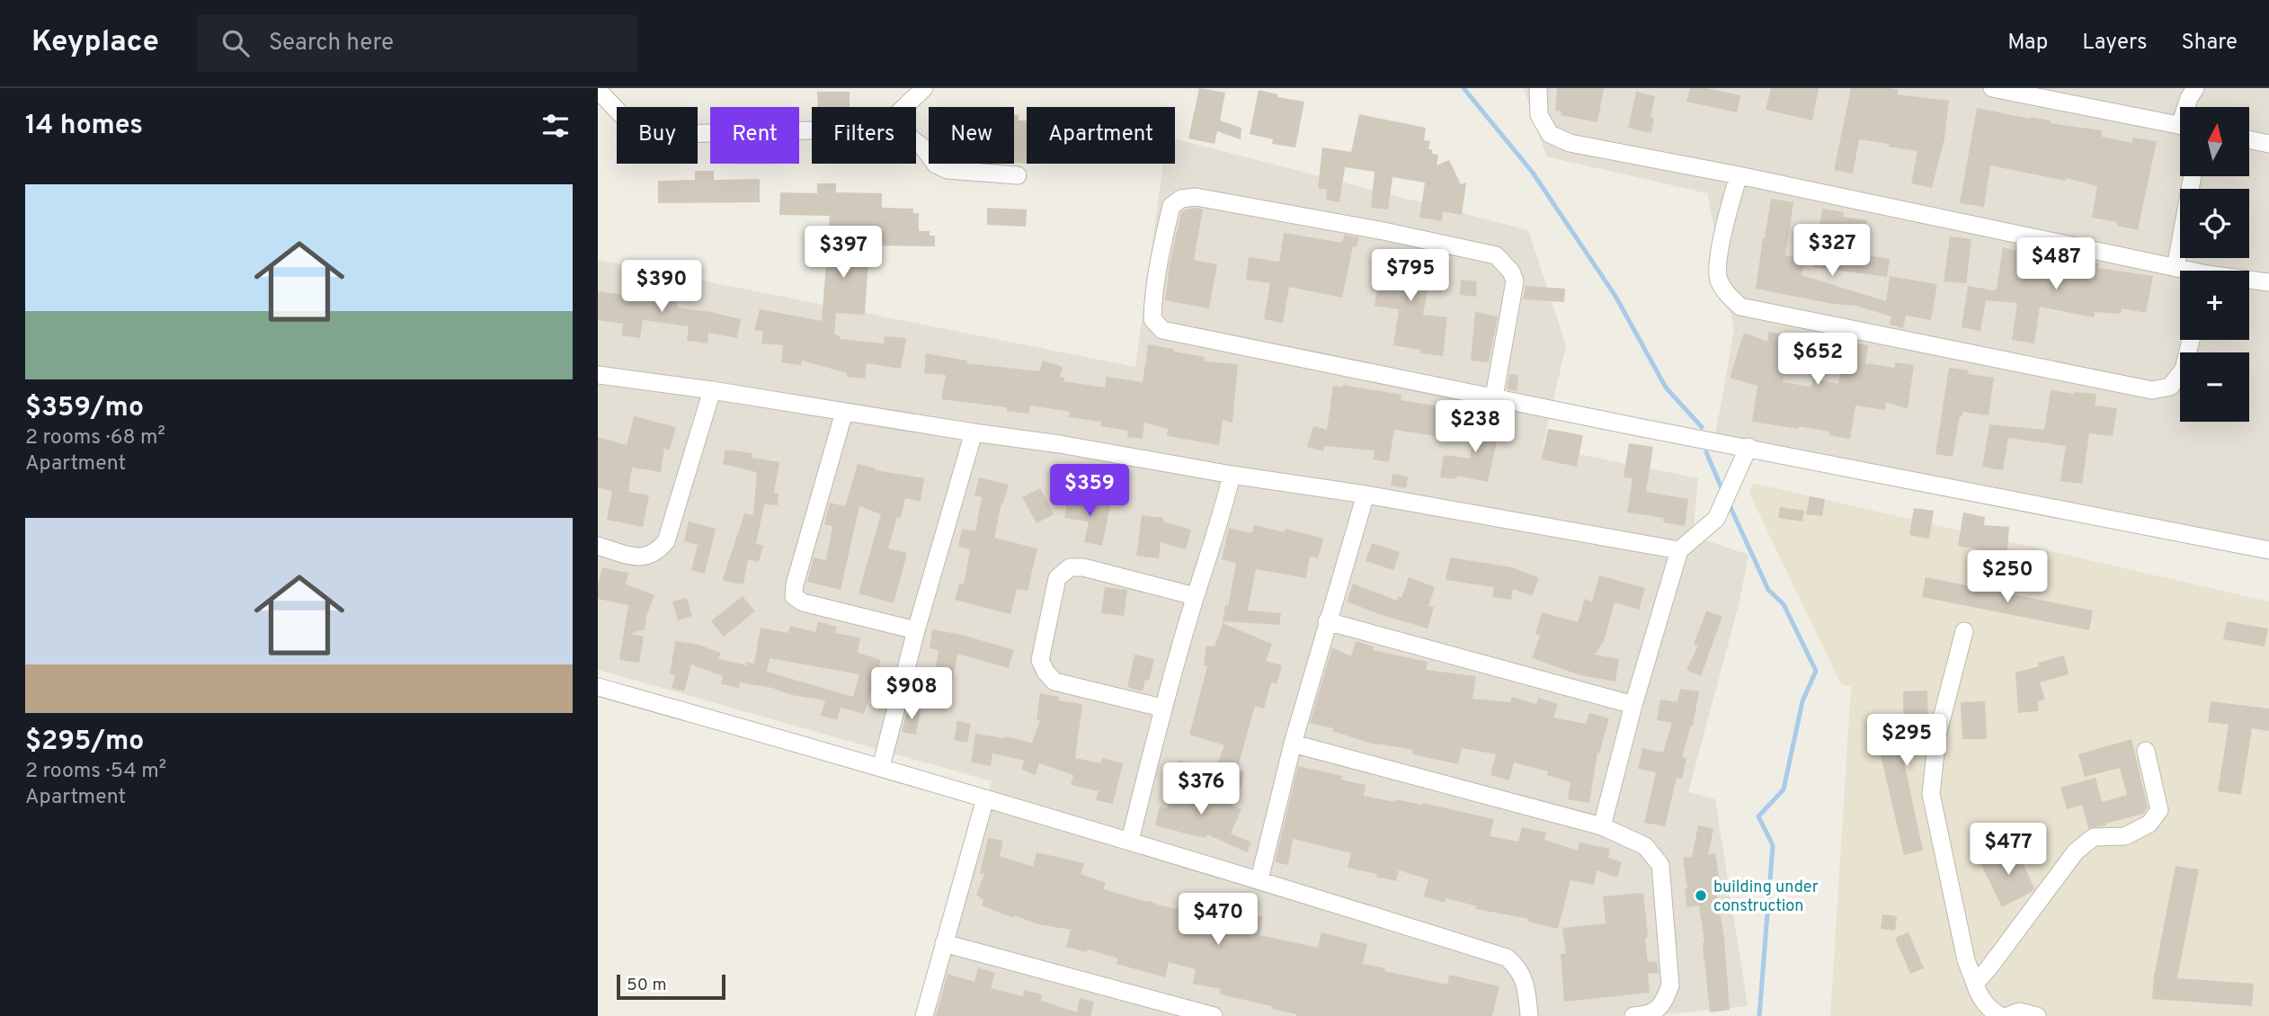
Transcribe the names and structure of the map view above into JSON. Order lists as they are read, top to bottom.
{
  "places": ["building under construction"],
  "scale_bar": "50 m",
  "north": "top",
  "page": {
    "header": "Keyplace",
    "search": "Search here",
    "nav": ["Map", "Layers", "Share"],
    "heading": "14 homes",
    "map_buttons": ["+", "−"],
    "chip": [
      "Buy",
      "Rent",
      "Filters",
      "New",
      "Apartment"
    ],
    "list": [
      {
        "name": "$359/mo",
        "note": "2 rooms · 68 m² · Apartment"
      },
      {
        "name": "$295/mo",
        "note": "2 rooms · 54 m² · Apartment"
      }
    ],
    "price": [
      "$327",
      "$397",
      "$487",
      "$795",
      "$390",
      "$652",
      "$238",
      "$359",
      "$250",
      "$908",
      "$295",
      "$376",
      "$477",
      "$470"
    ],
    "scale": "50 m"
  }
}
